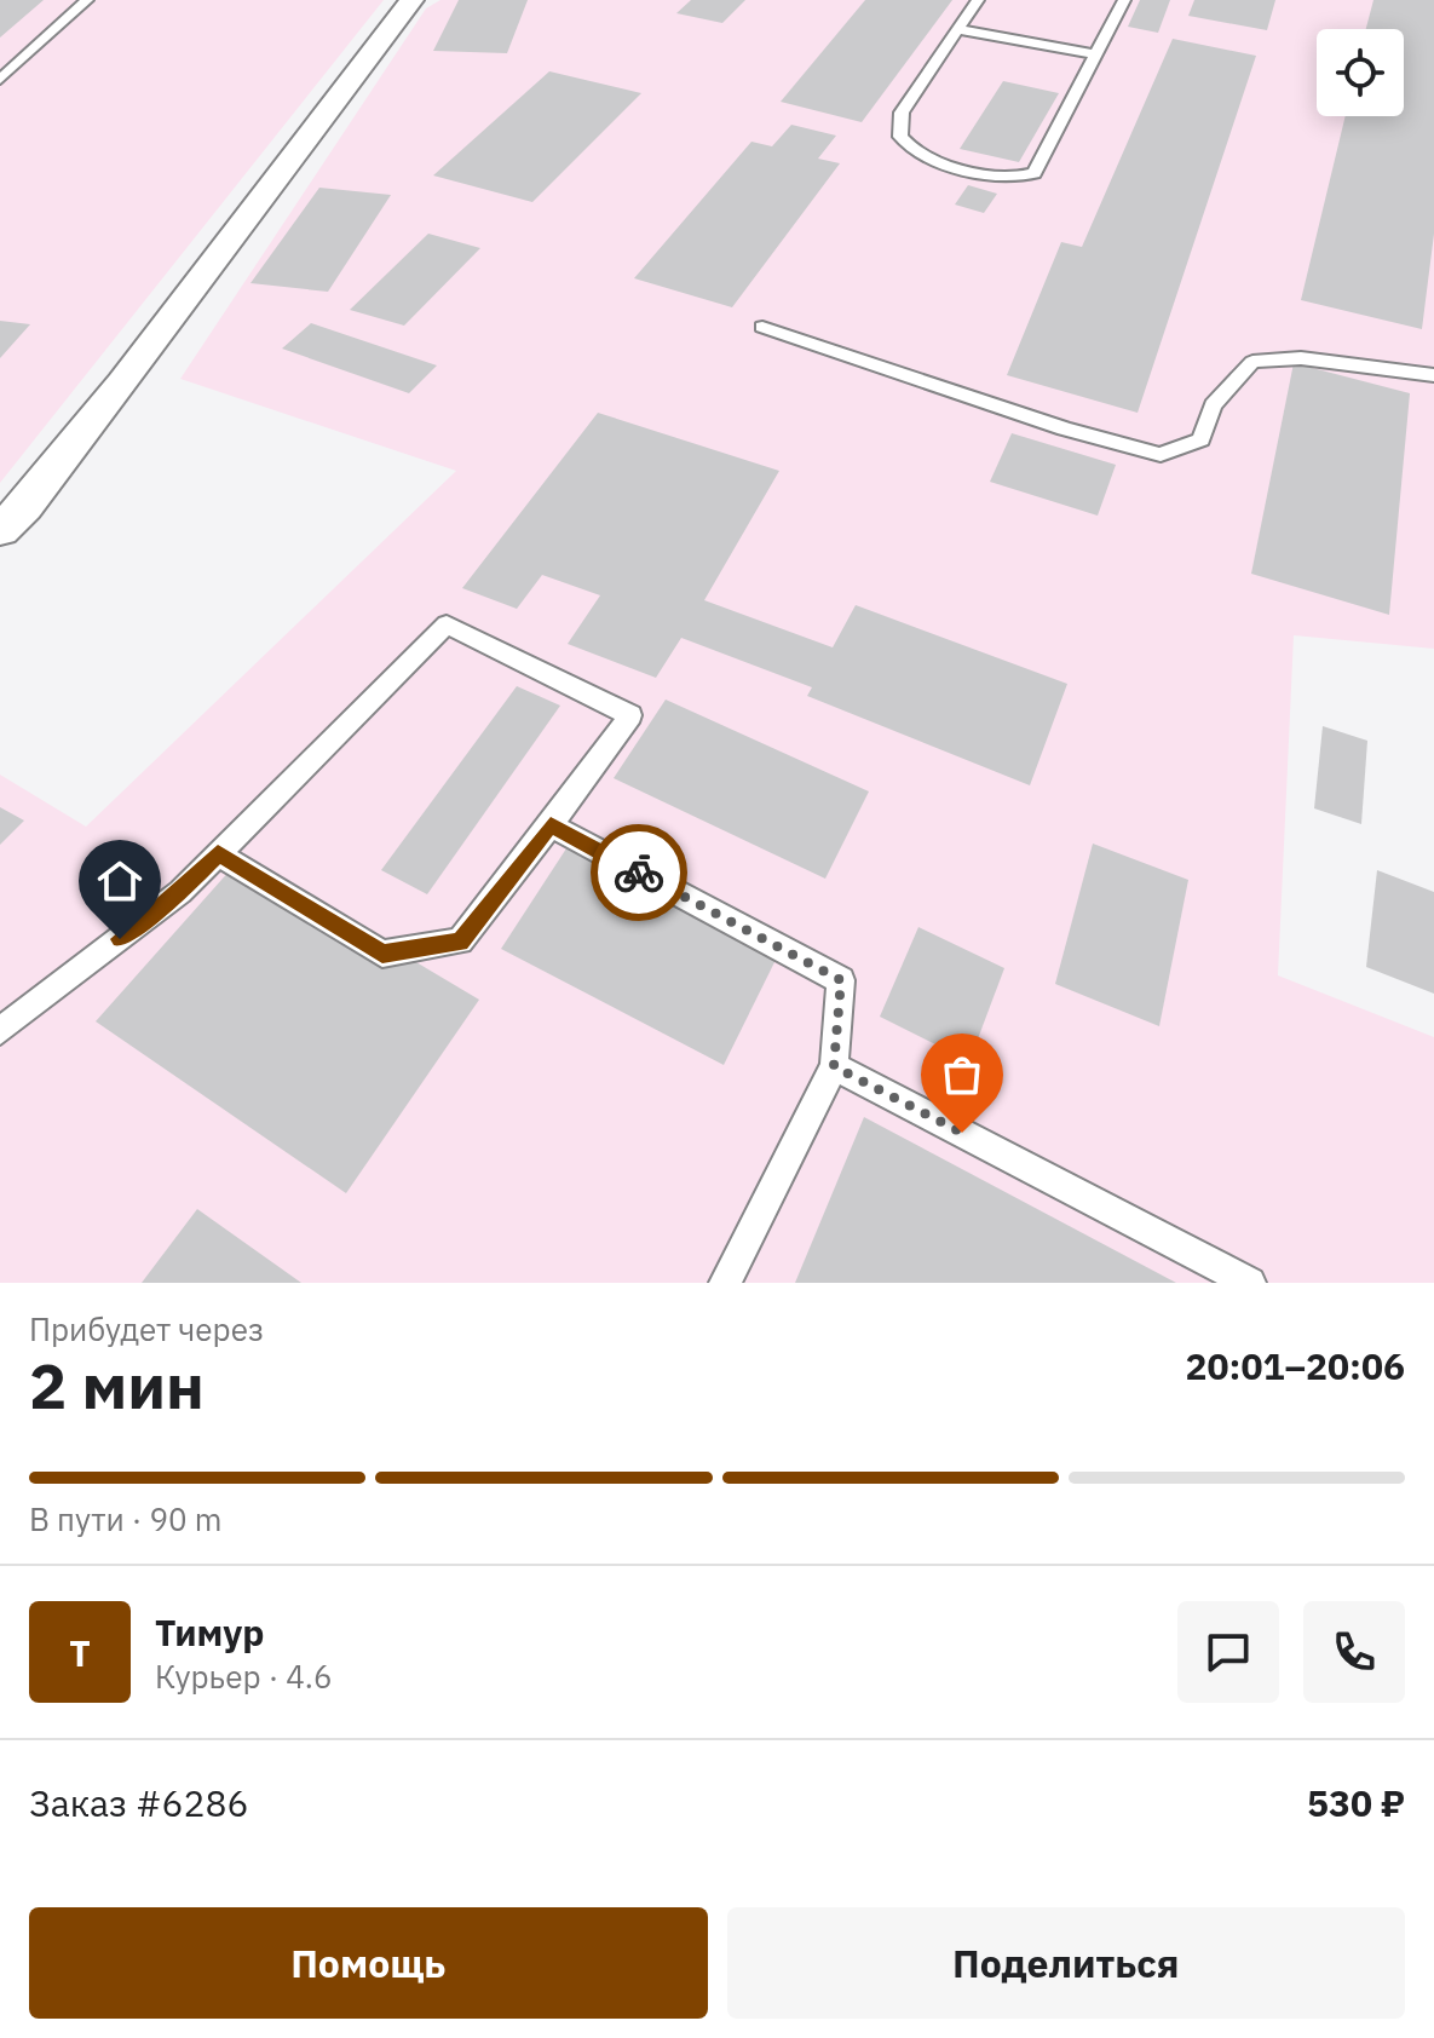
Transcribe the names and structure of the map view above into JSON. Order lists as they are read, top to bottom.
{
  "page": {
    "heading": ["2 мин", "Прибудет через", "20:01–20:06"],
    "panel": [
      "Тимур",
      "Курьер · 4.6",
      "Заказ #6286",
      "530 ₽"
    ],
    "bar": "В пути · 90 m",
    "round": "Т",
    "buttons": ["Помощь", "Поделиться"]
  }
}
